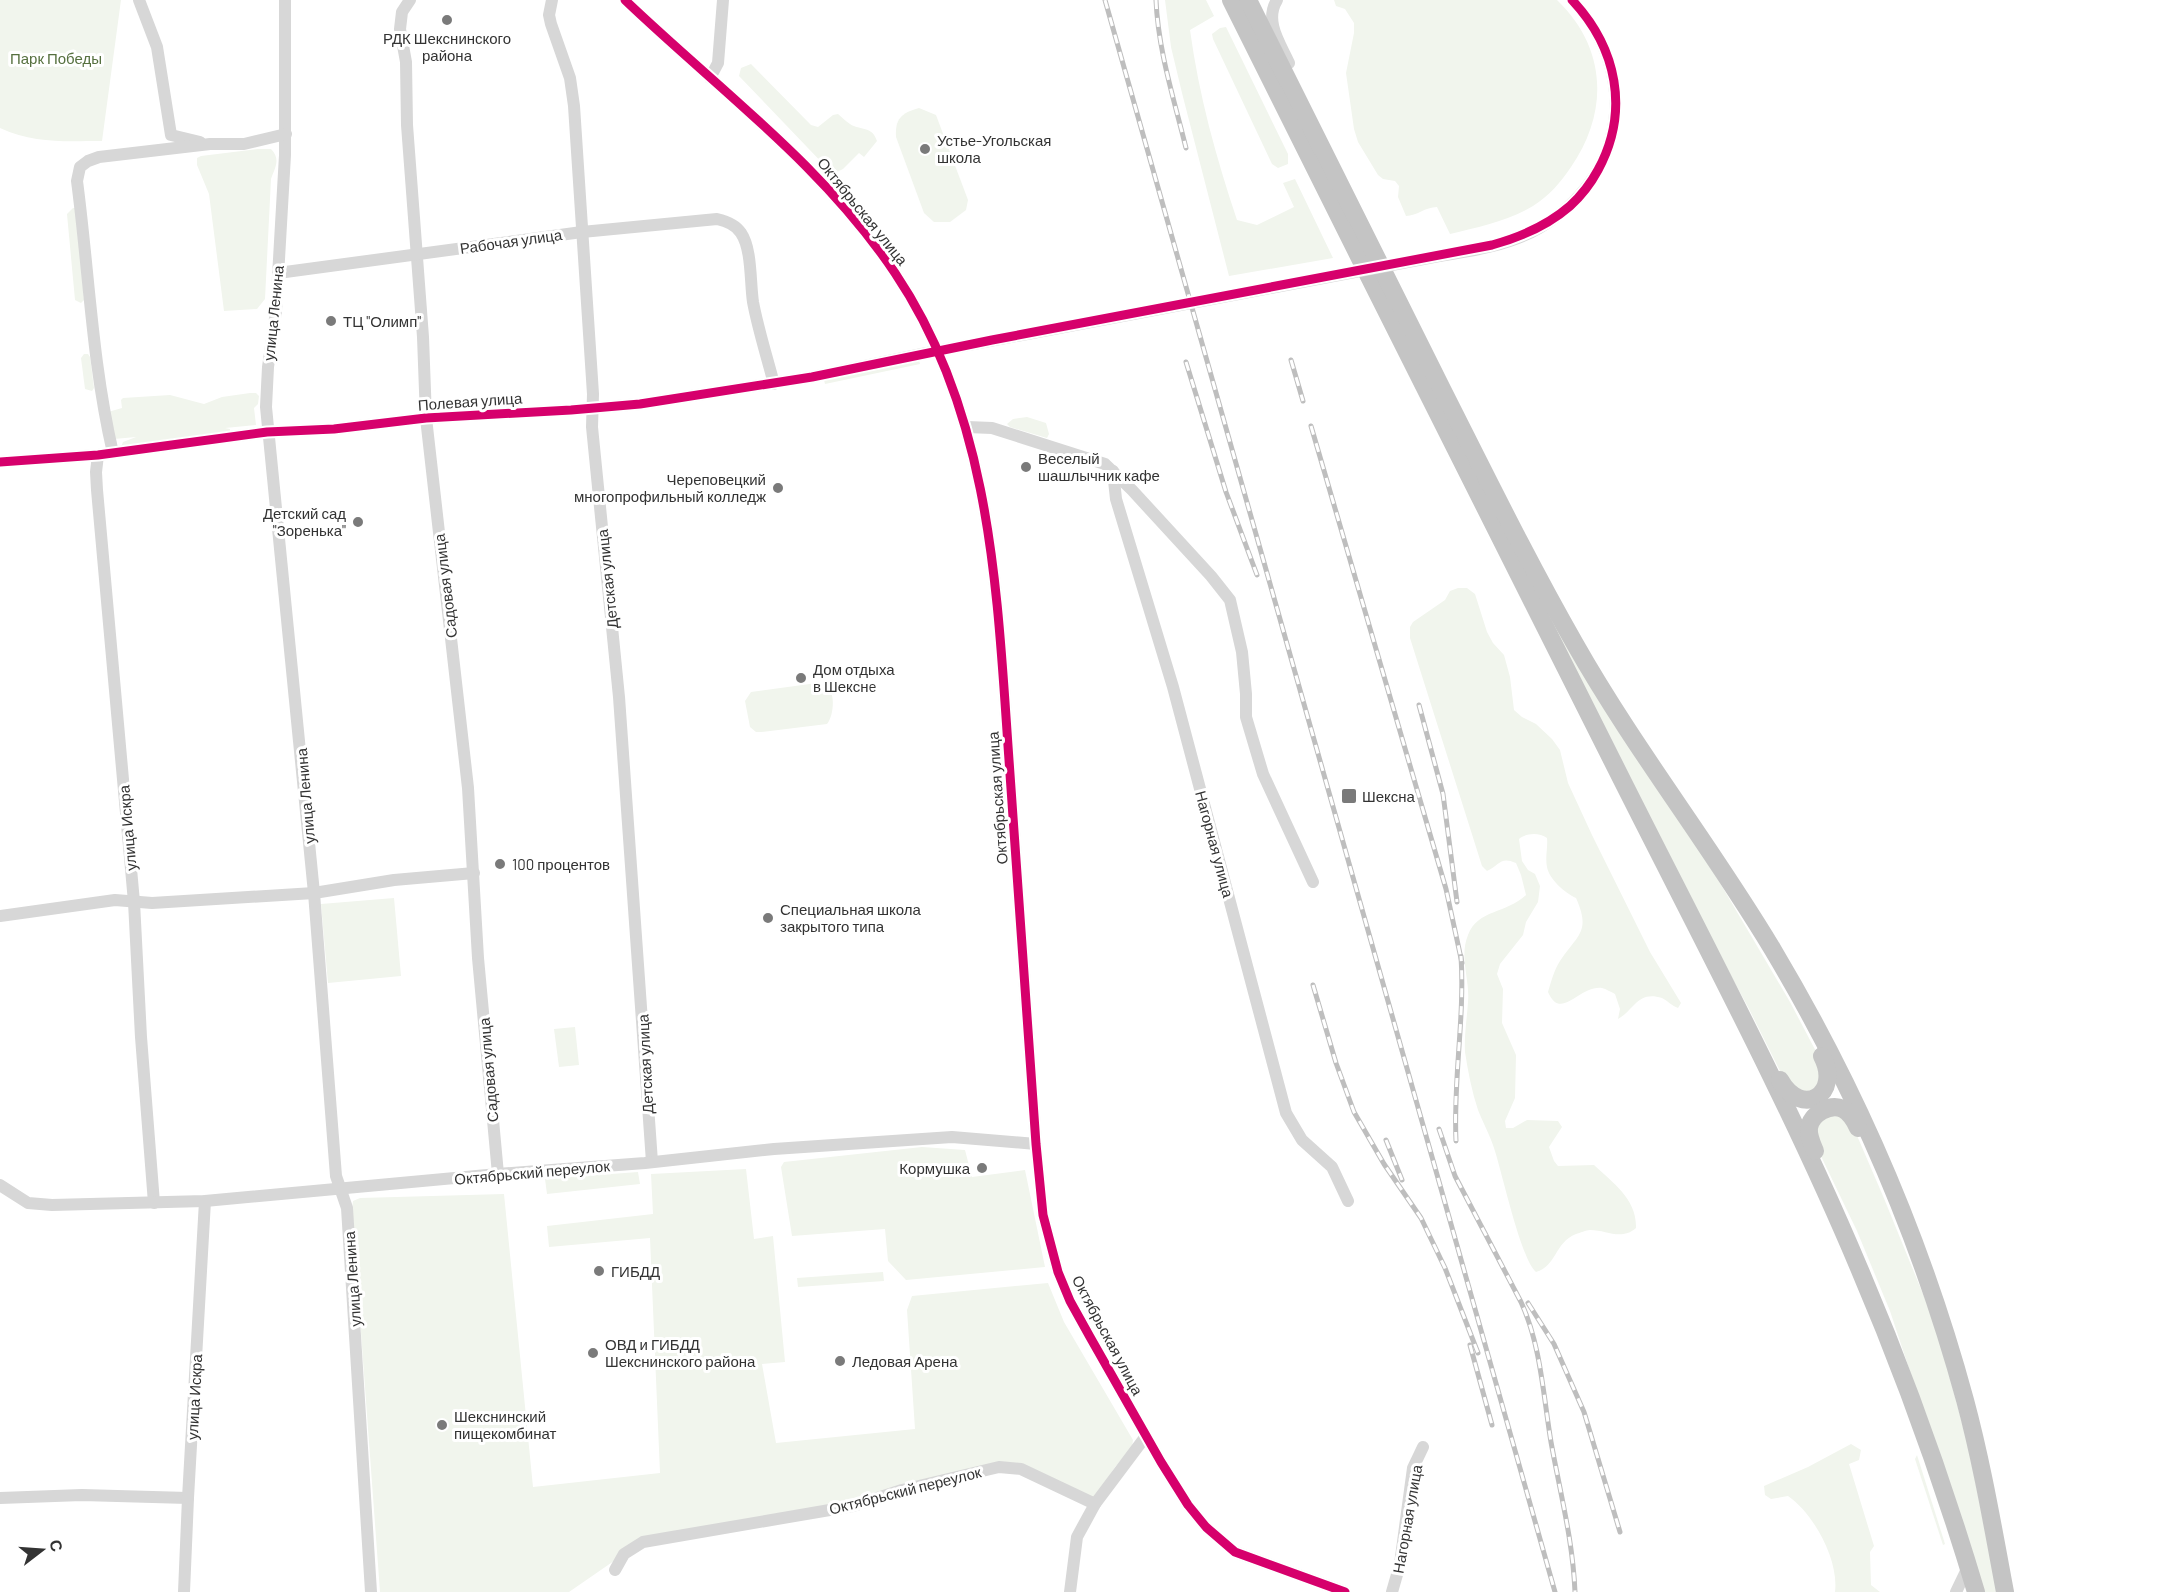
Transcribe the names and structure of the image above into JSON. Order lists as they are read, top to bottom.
{
  "streets": {
    "street": [
      "Октябрьская улица",
      "Рабочая улица",
      "улица Ленина",
      "Полевая улица",
      "Детская улица",
      "Садовая улица",
      "улица Искра",
      "Нагорная улица",
      "Октябрьский переулок"
    ]
  },
  "crossings": [
    ["Октябрьская улица", "Полевая улица"],
    ["Октябрьская улица", "Октябрьский переулок"],
    ["Рабочая улица", "улица Ленина"],
    ["Рабочая улица", "Полевая улица"],
    ["Рабочая улица", "Детская улица"],
    ["Рабочая улица", "Садовая улица"],
    ["улица Ленина", "Полевая улица"],
    ["улица Ленина", "Октябрьский переулок"],
    ["Полевая улица", "Детская улица"],
    ["Полевая улица", "Садовая улица"],
    ["Полевая улица", "улица Искра"],
    ["Детская улица", "Октябрьский переулок"],
    ["Садовая улица", "Октябрьский переулок"],
    ["улица Искра", "Октябрьский переулок"]
  ],
  "parks": ["Парк Победы"],
  "places": {
    "other": [
      "РДК Шекснинского района",
      "Устье-Угольская школа",
      "ТЦ \"Олимп\"",
      "Веселый шашлычник кафе",
      "Череповецкий многопрофильный колледж",
      "Детский сад \"Зоренька\"",
      "Дом отдыха в Шекснe",
      "100 процентов",
      "Специальная школа закрытого типа",
      "Кормушка",
      "ГИБДД",
      "ОВД и ГИБДД Шекснинского района",
      "Ледовая Арена",
      "Шекснинский пищекомбинат"
    ],
    "transit": ["Шексна"]
  },
  "north": "right"
}
